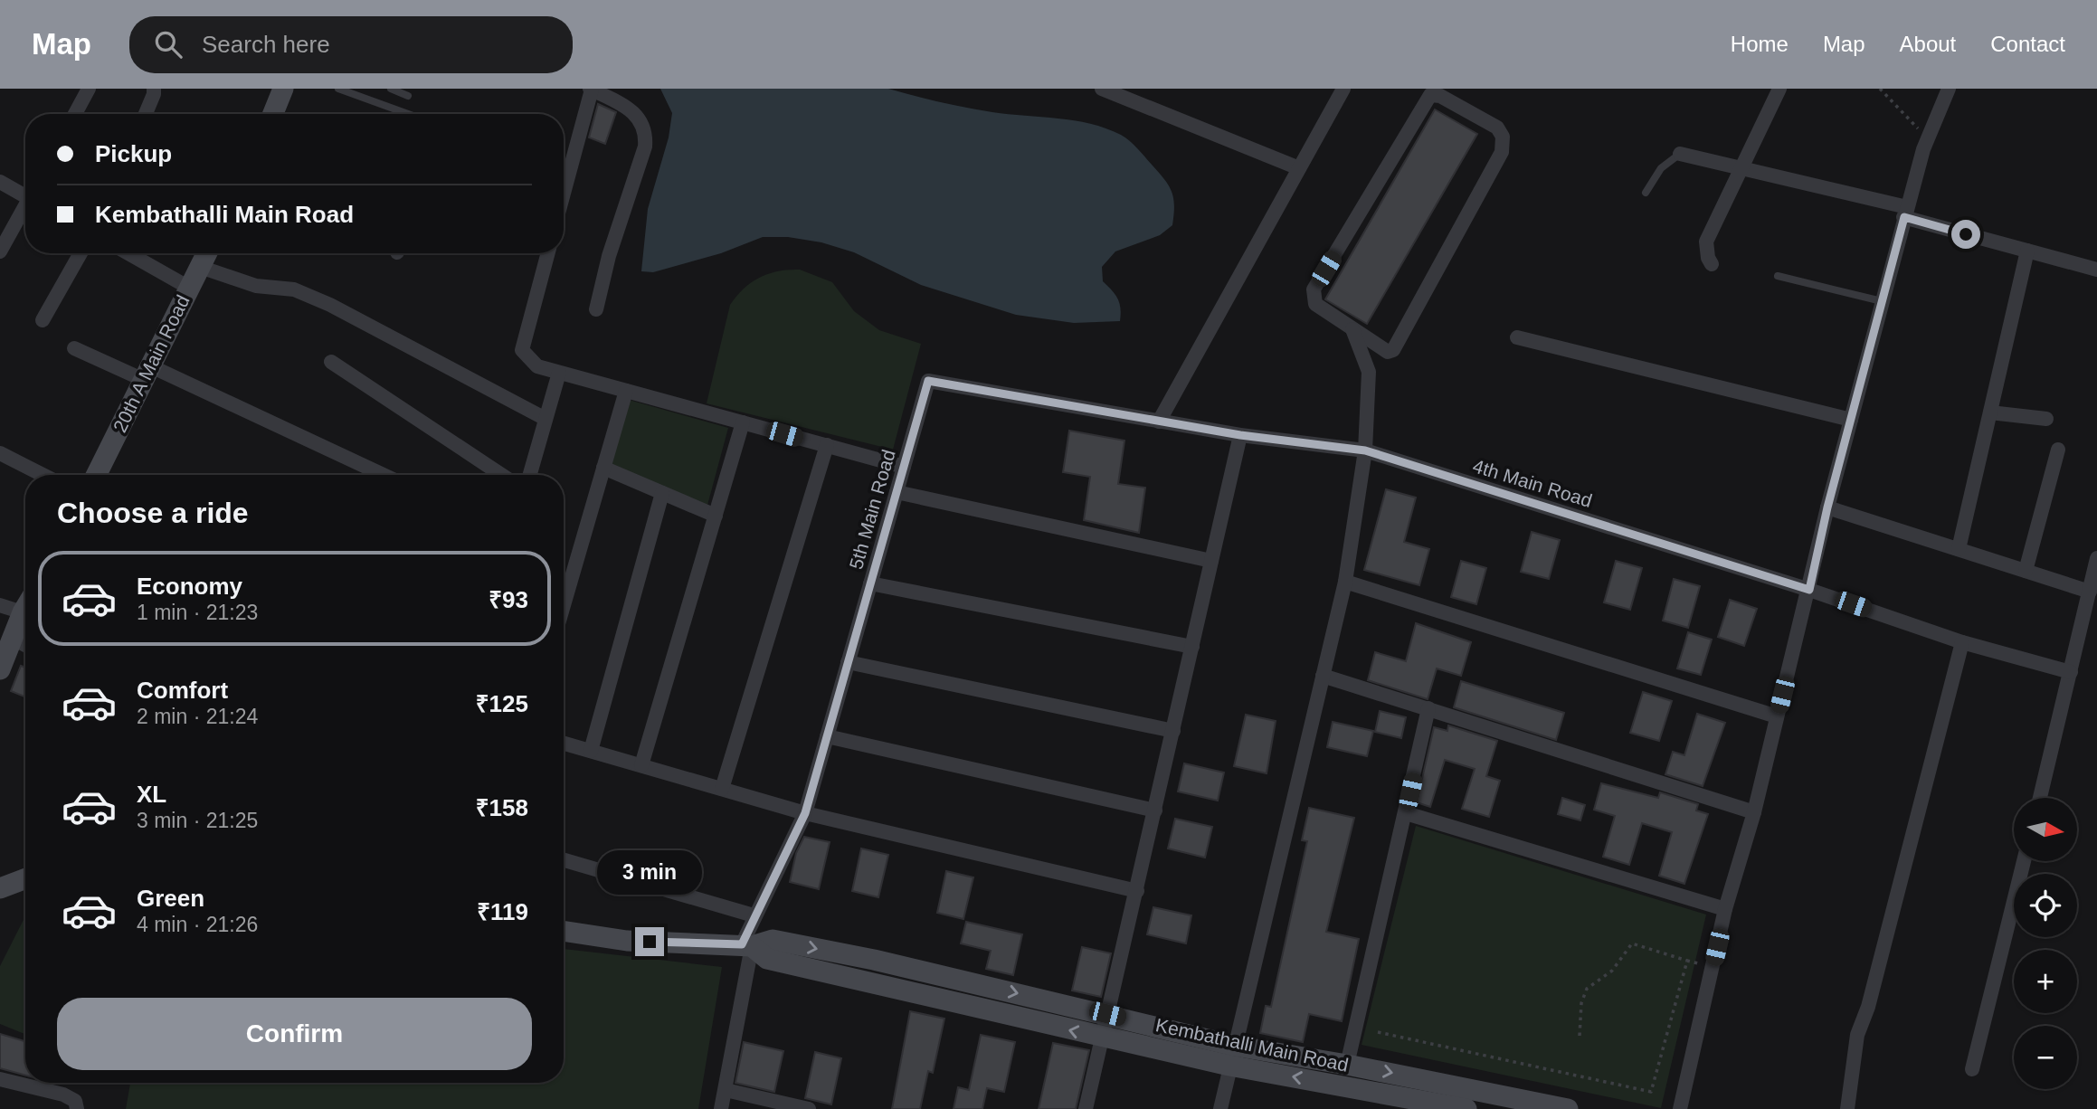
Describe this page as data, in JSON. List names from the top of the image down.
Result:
{
  "streets": {
    "street": [
      "20th A Main Road",
      "4th Main Road",
      "5th Main Road",
      "Kembathalli Main Road"
    ]
  },
  "crossings": [
    ["4th Main Road", "5th Main Road"],
    ["5th Main Road", "Kembathalli Main Road"]
  ],
  "north": "right",
  "page": {
    "header": "Map",
    "search": "Search here",
    "nav": [
      "Home",
      "Map",
      "About",
      "Contact"
    ],
    "banner": ["Pickup", "Kembathalli Main Road"],
    "heading": "Choose a ride",
    "list": [
      {
        "name": "Economy",
        "note": "1 min · 21:23",
        "value": "₹93"
      },
      {
        "name": "Comfort",
        "note": "2 min · 21:24",
        "value": "₹125"
      },
      {
        "name": "XL",
        "note": "3 min · 21:25",
        "value": "₹158"
      },
      {
        "name": "Green",
        "note": "4 min · 21:26",
        "value": "₹119"
      }
    ],
    "map_buttons": ["+", "−"],
    "bubble": "3 min",
    "buttons": "Confirm"
  }
}
